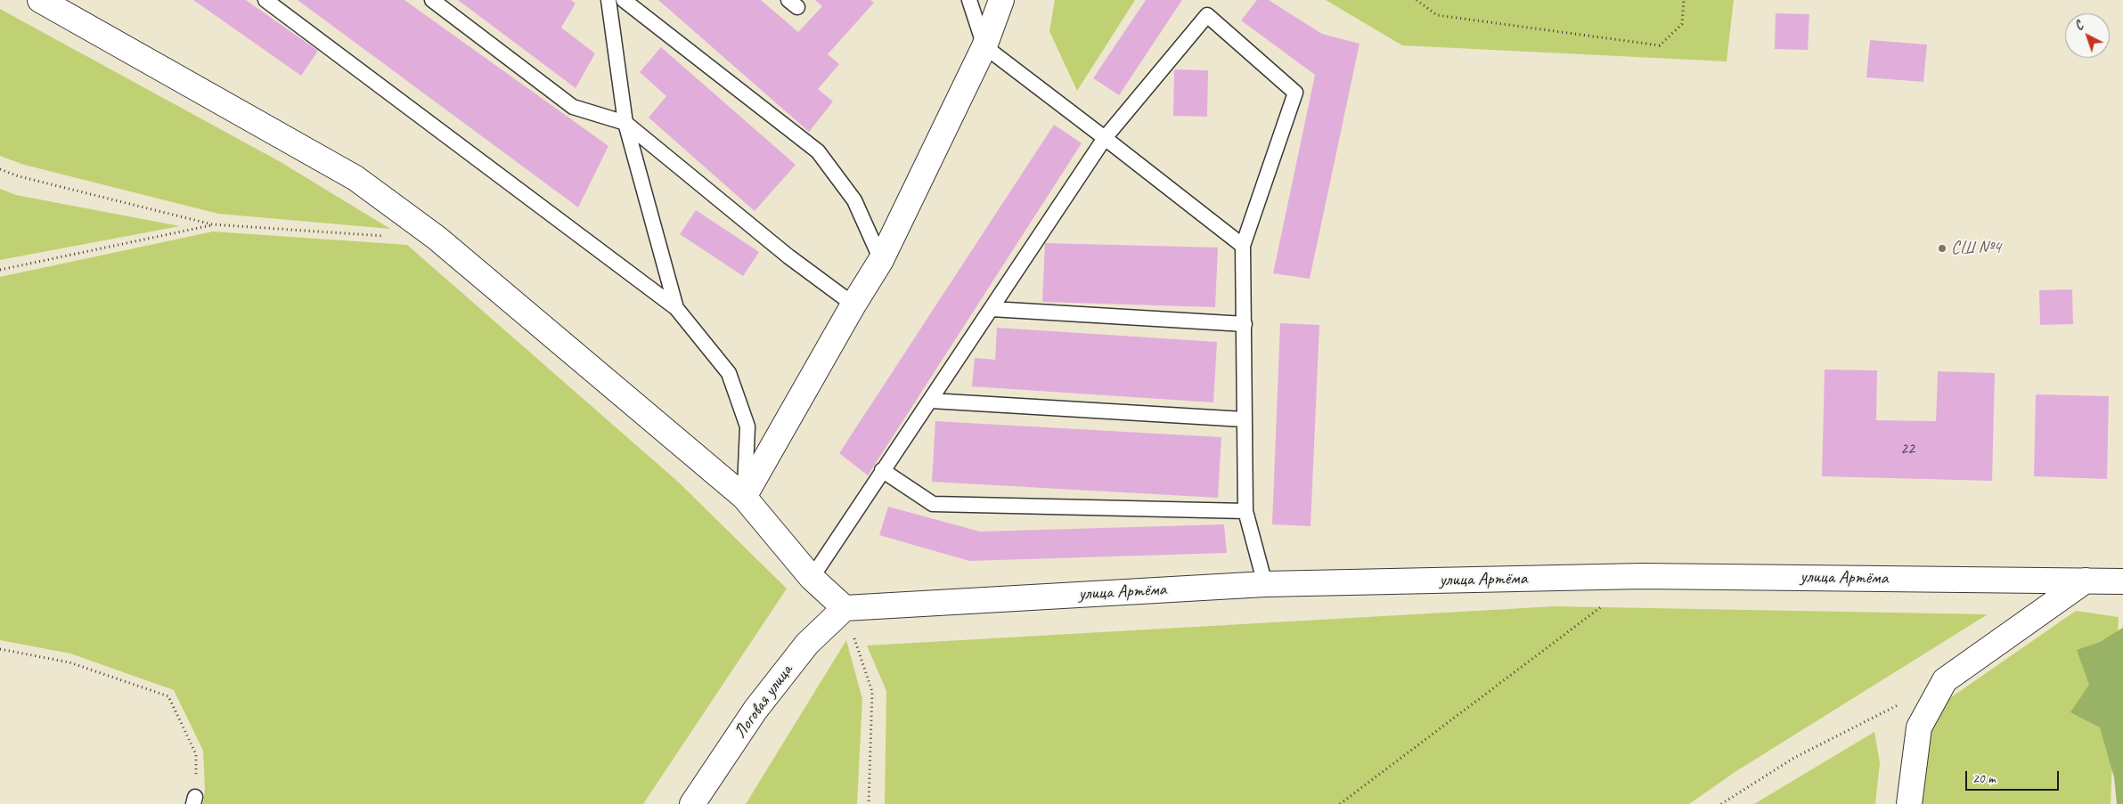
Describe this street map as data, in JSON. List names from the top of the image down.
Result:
{
  "streets": {
    "street": ["улица Артёма", "Логовая улица"]
  },
  "crossings": [
    ["улица Артёма", "Логовая улица"]
  ],
  "places": ["СШ №4"],
  "house_numbers": ["22"],
  "scale_bar": "20 m",
  "north": "top left"
}
